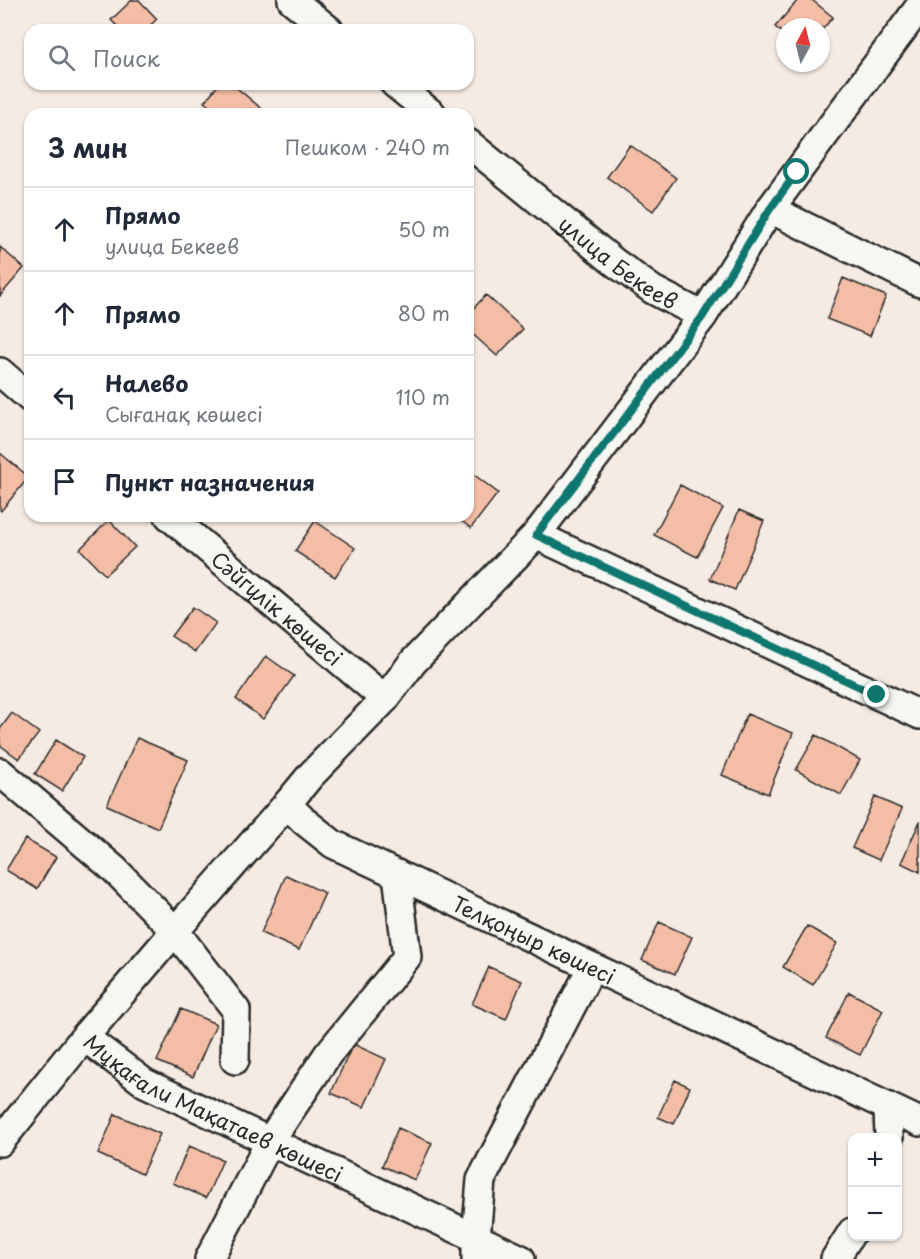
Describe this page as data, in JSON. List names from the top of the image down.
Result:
{
  "streets": {
    "street": [
      "улица Бекеев",
      "Сәйгүлік көшесі",
      "Телқоңыр көшесі",
      "Мұқағали Мақатаев көшесі"
    ]
  },
  "crossings": [
    ["Телқоңыр көшесі", "Мұқағали Мақатаев көшесі"]
  ],
  "north": "top",
  "page": {
    "search": "Поиск",
    "heading": ["3 мин", "Пешком · 240 m"],
    "list": [
      ["Прямо", "улица Бекеев", "50 m"],
      ["Прямо", "80 m"],
      ["Налево", "Сығанақ көшесі", "110 m"],
      "Пункт назначения"
    ],
    "map_buttons": ["+", "−"]
  }
}
